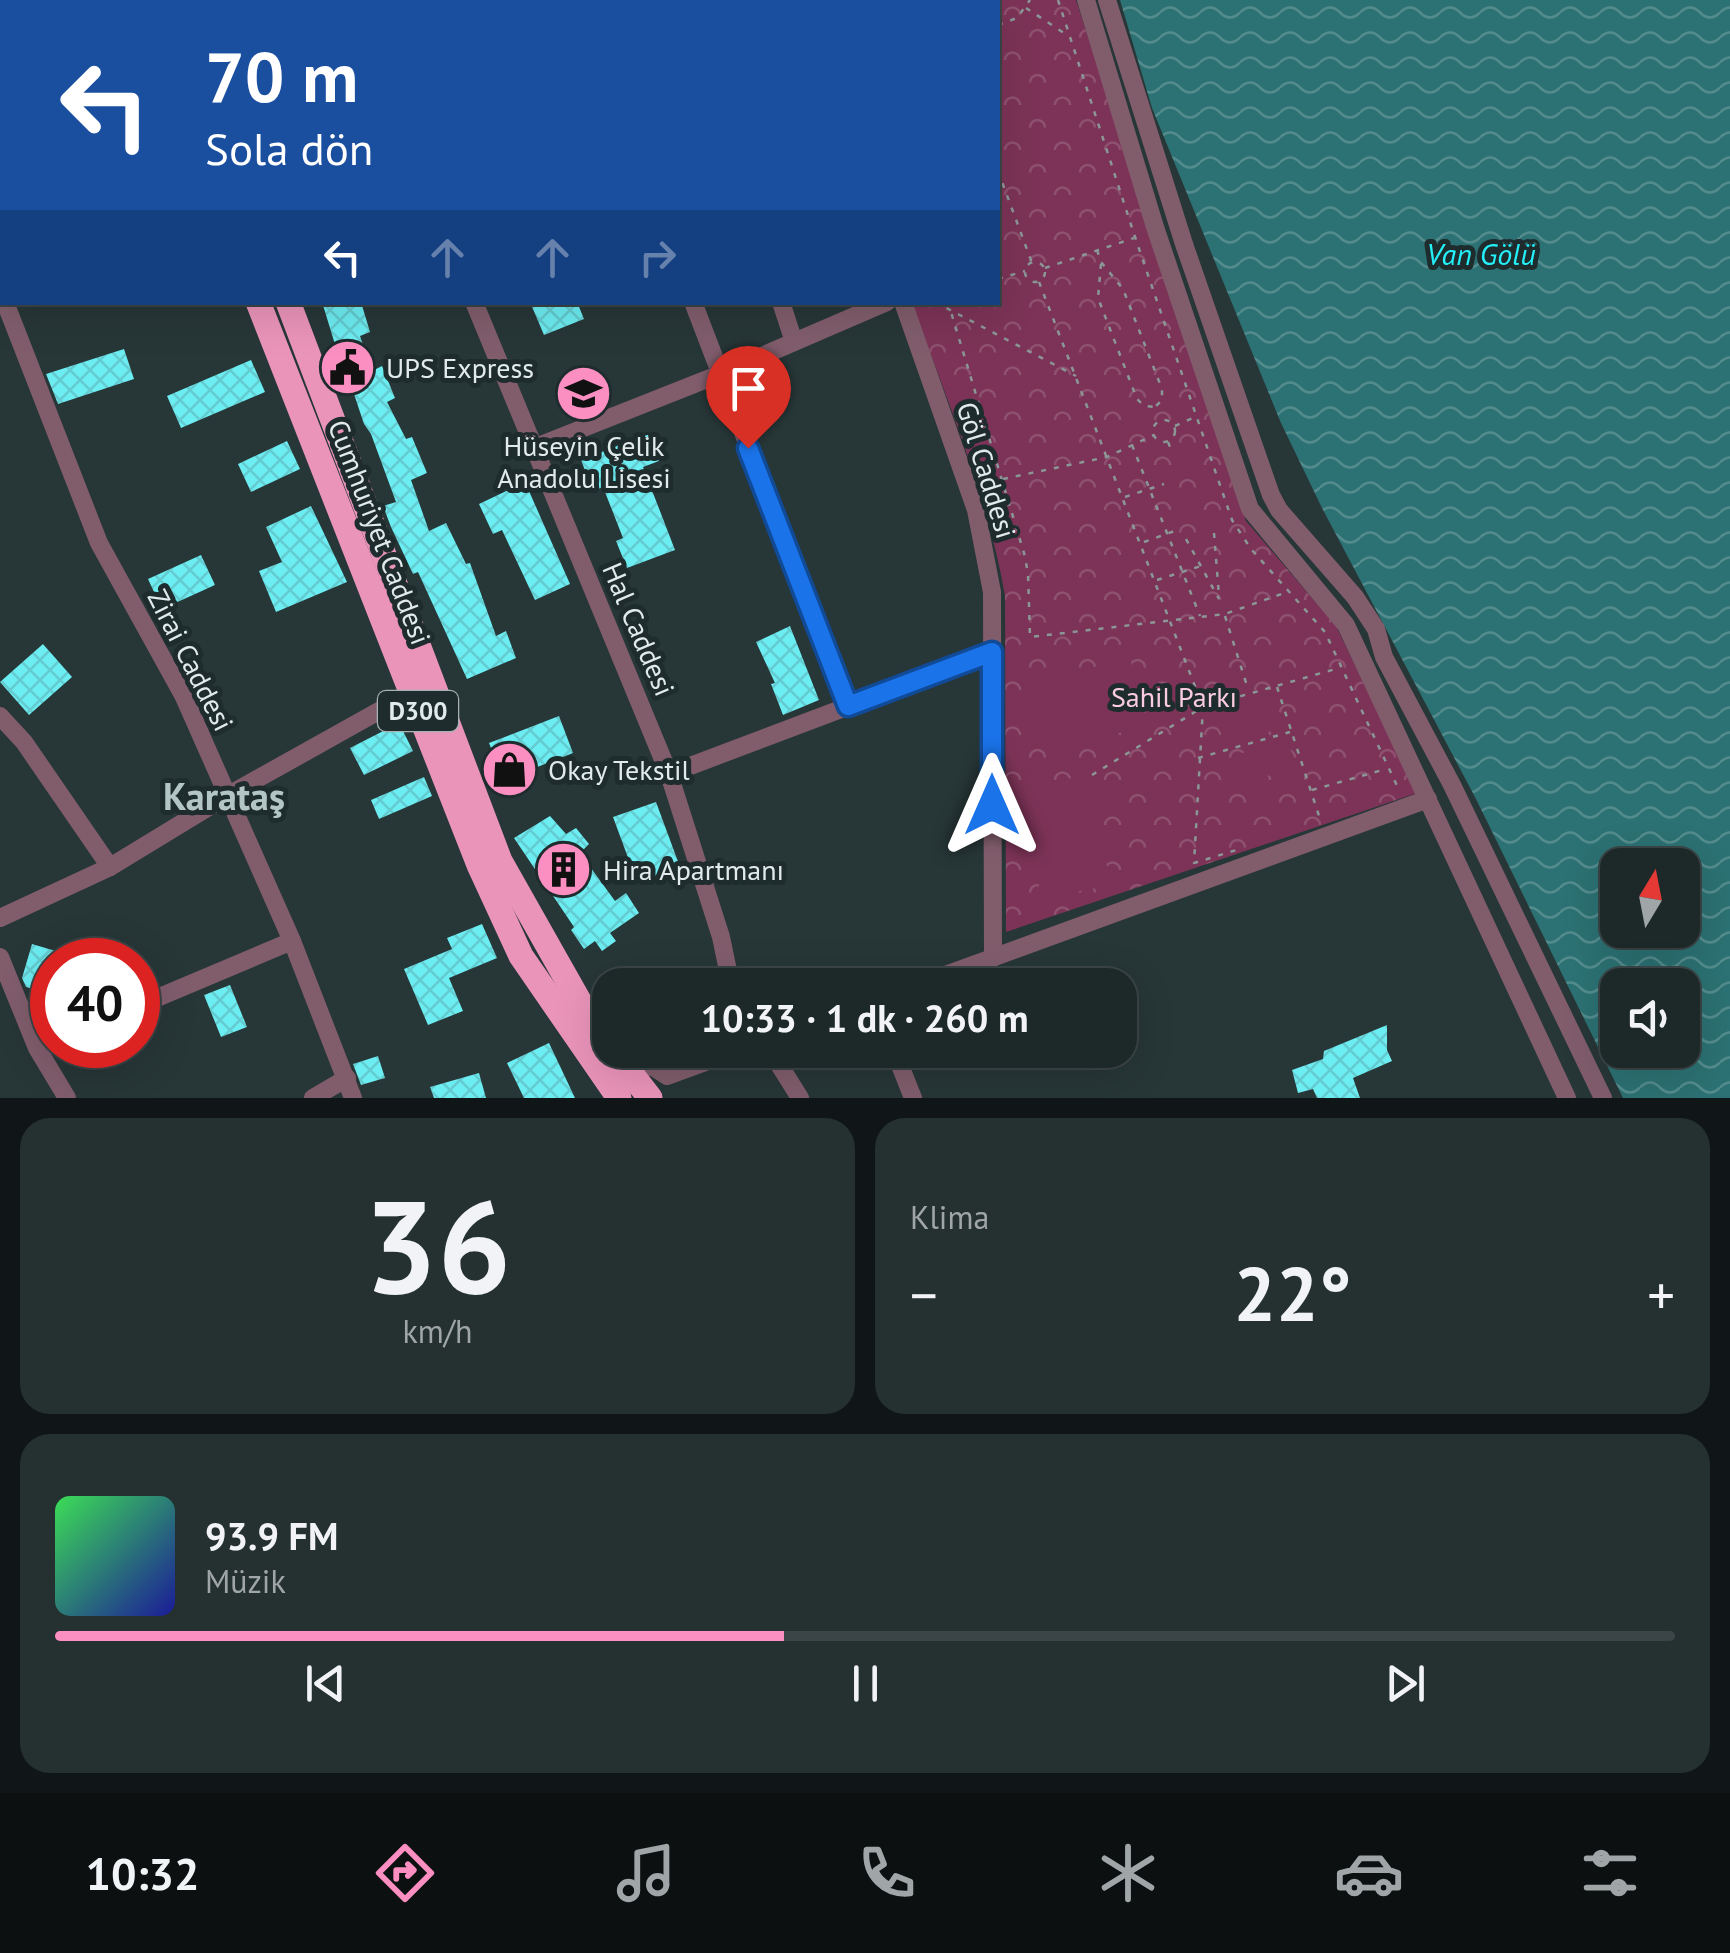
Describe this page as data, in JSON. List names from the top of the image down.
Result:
{
  "streets": {
    "highway": ["Cumhuriyet Caddesi", "D300"],
    "street": ["Göl Caddesi", "Hal Caddesi", "Zirai Caddesi"]
  },
  "districts": ["Karataş"],
  "water": ["Van Gölü"],
  "parks": ["Sahil Parkı"],
  "places": {
    "public building": ["UPS Express"],
    "school or university": ["Hüseyin Çelik Anadolu Lisesi"],
    "shop": ["Okay Tekstil"],
    "building": ["Hira Apartmanı"]
  },
  "north": "top",
  "page": {
    "turn": ["70 m", "Sola dön"],
    "limit": "40",
    "trip": "10:33 · 1 dk · 260 m",
    "tile": [
      ["36", "km/h"],
      "Klima"
    ],
    "heat": ["−", "22°", "+"],
    "song": ["93.9 FM", "Müzik"],
    "tabs": "10:32"
  }
}
